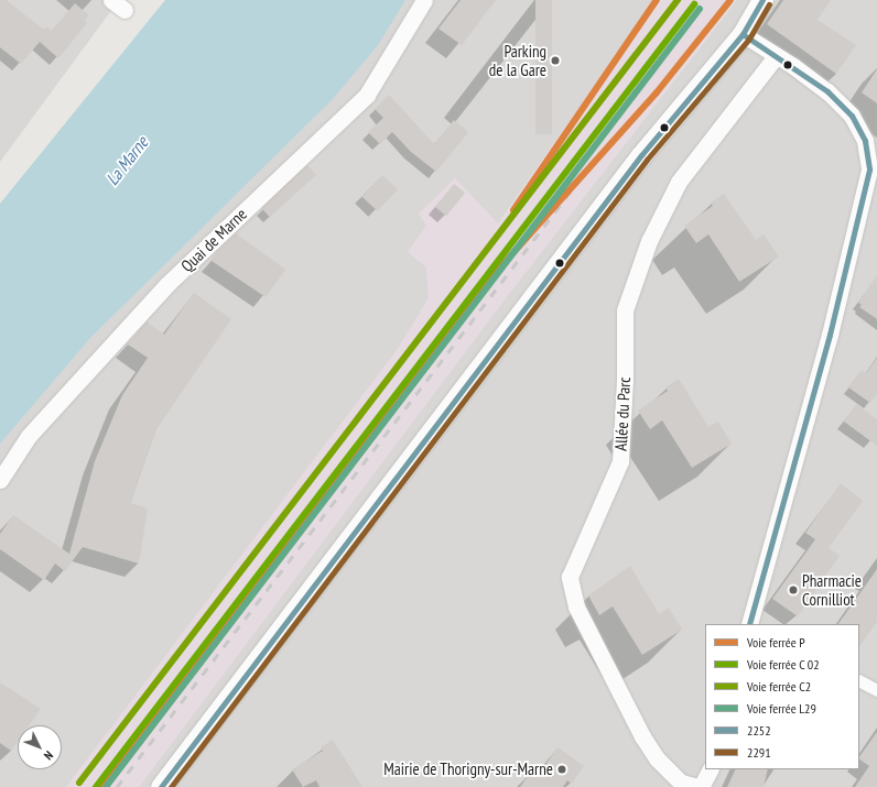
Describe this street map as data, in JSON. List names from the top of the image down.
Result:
{
  "streets": {
    "street": ["Quai de Marne", "Allée du Parc"]
  },
  "water": ["La Marne"],
  "places": ["Parking de la Gare", "Pharmacie Cornilliot", "Mairie de Thorigny-sur-Marne"],
  "lines": [
    "rail line P",
    "rail line C2",
    "transit line 2252",
    "transit line 2291",
    "rail line L29"
  ],
  "legend": [
    "Voie ferrée P",
    "Voie ferrée C 02",
    "Voie ferrée C2",
    "Voie ferrée L29",
    "2252",
    "2291"
  ],
  "north": "bottom right"
}
